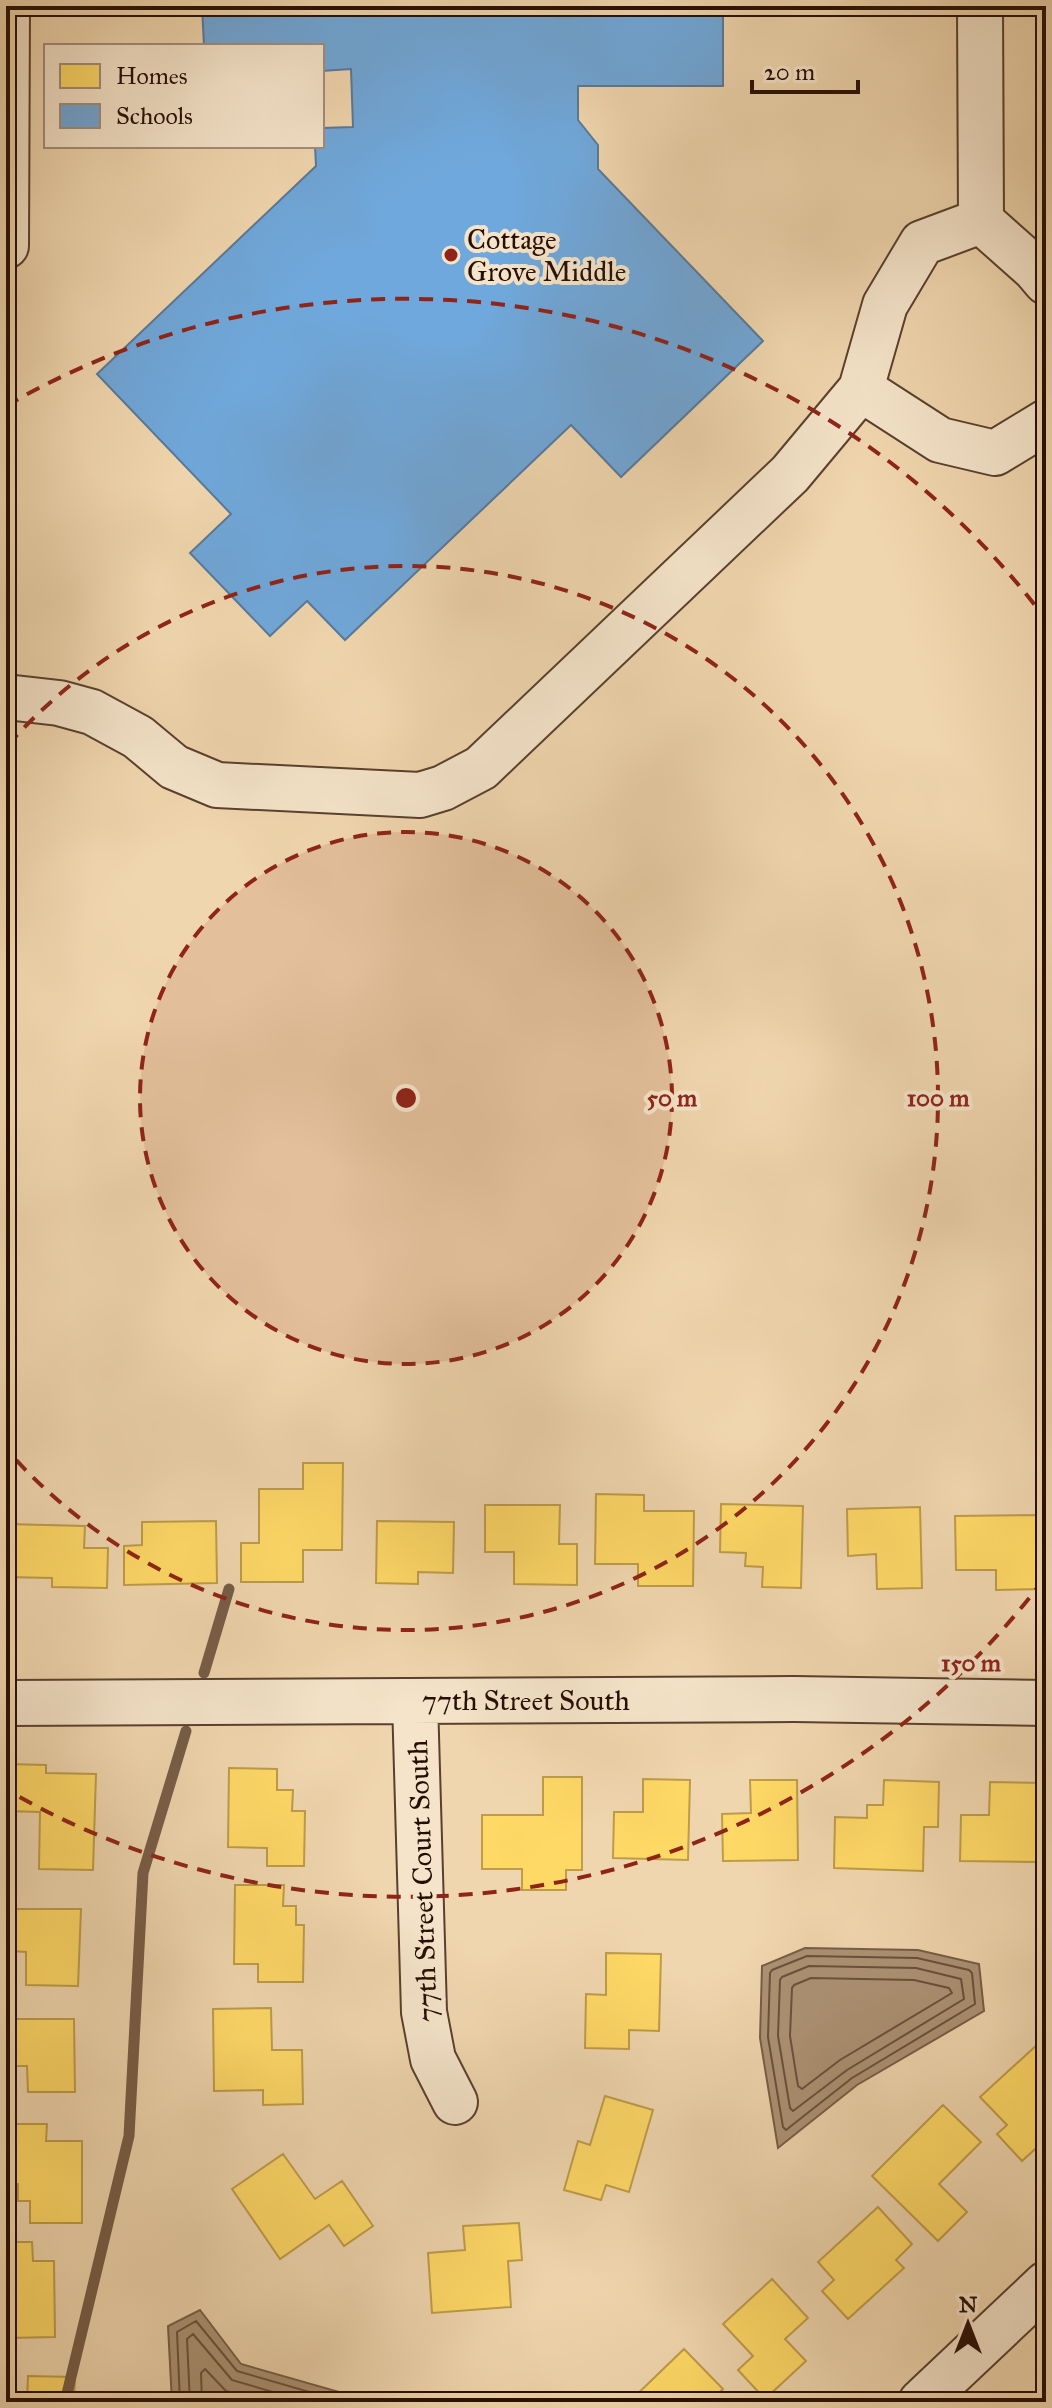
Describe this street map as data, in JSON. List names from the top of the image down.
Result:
{
  "streets": {
    "street": ["77th Street South", "77th Street Court South"]
  },
  "crossings": [
    ["77th Street South", "77th Street Court South"]
  ],
  "places": ["Cottage Grove Middle"],
  "legend": ["Homes", "Schools"],
  "scale_bar": "20 m",
  "north": "top",
  "rings": ["50 m", "100 m", "150 m"]
}
